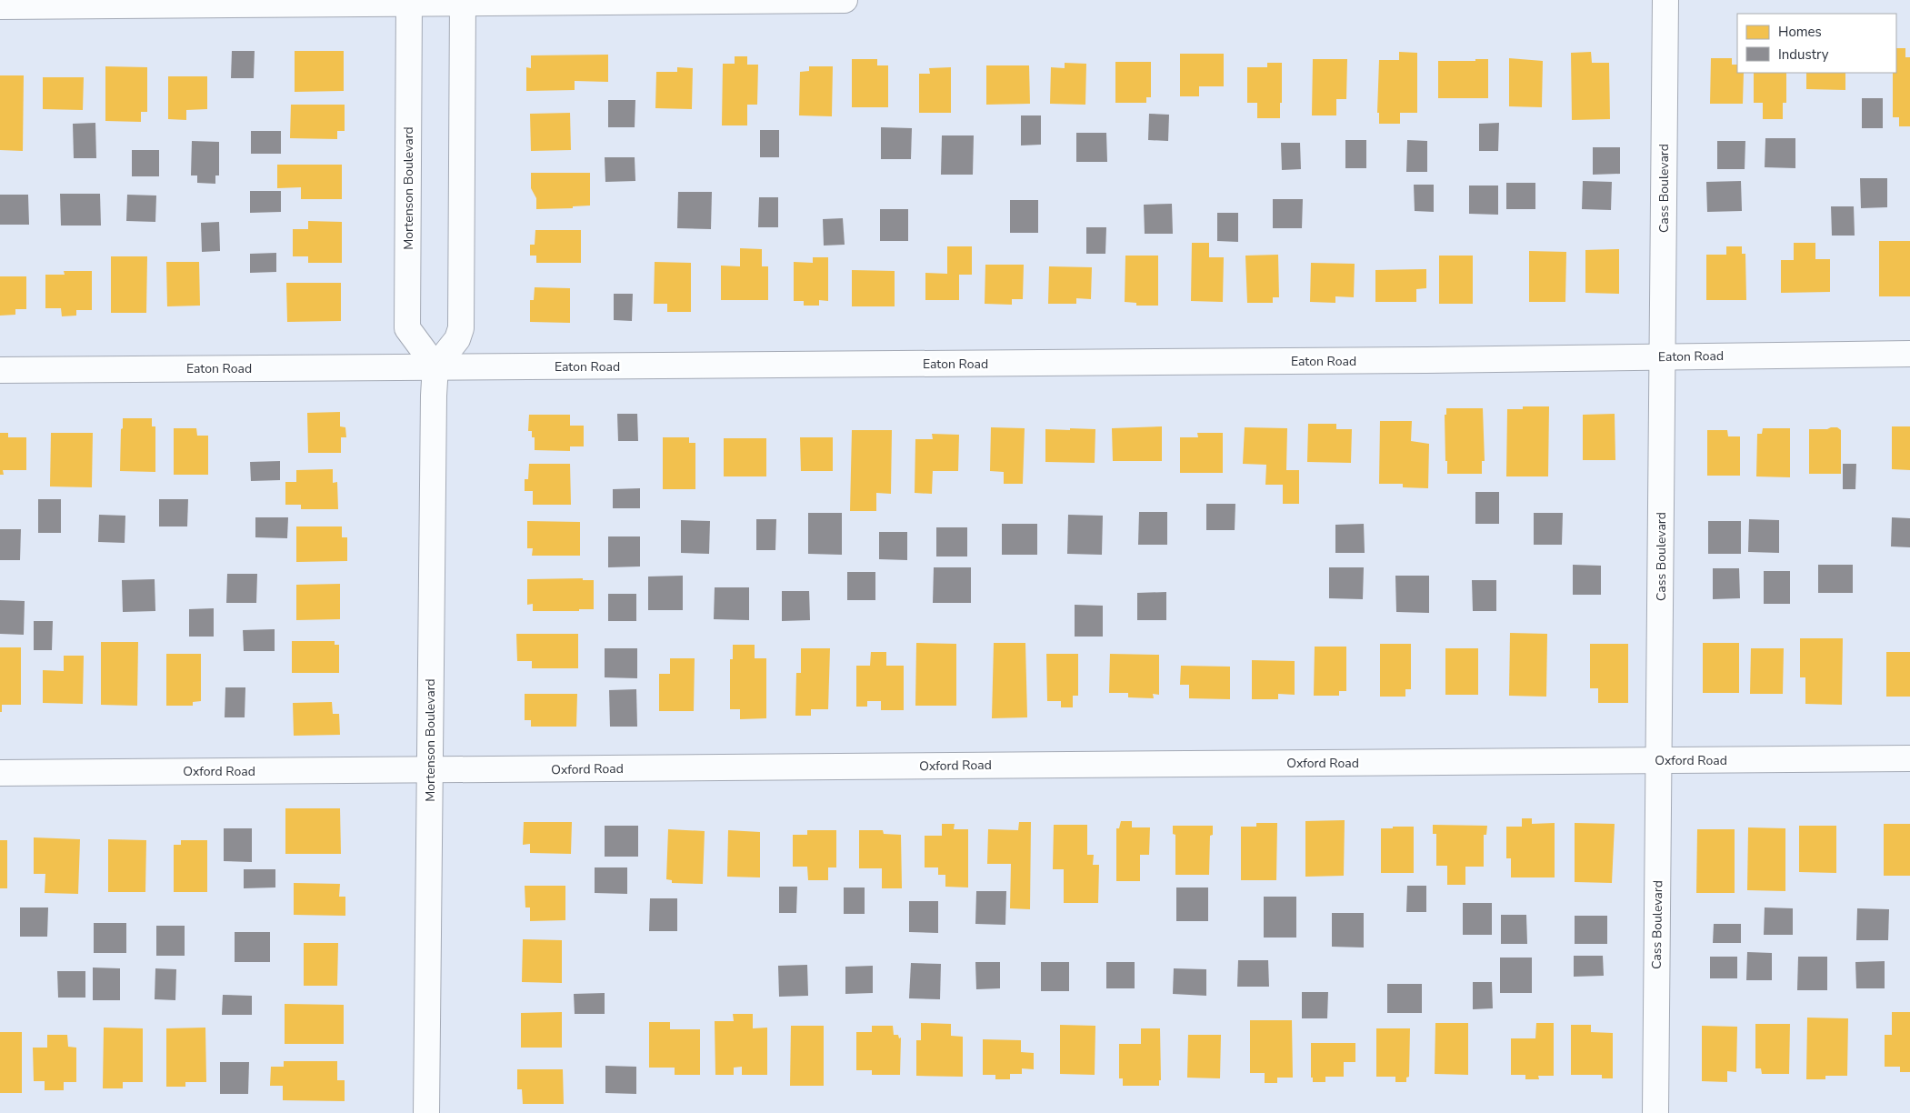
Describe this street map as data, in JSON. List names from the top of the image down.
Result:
{
  "streets": {
    "street": [
      "Mortenson Boulevard",
      "Cass Boulevard",
      "Eaton Road",
      "Oxford Road"
    ]
  },
  "crossings": [
    ["Mortenson Boulevard", "Eaton Road"],
    ["Mortenson Boulevard", "Oxford Road"],
    ["Cass Boulevard", "Eaton Road"],
    ["Cass Boulevard", "Oxford Road"]
  ],
  "legend": ["Homes", "Industry"]
}
